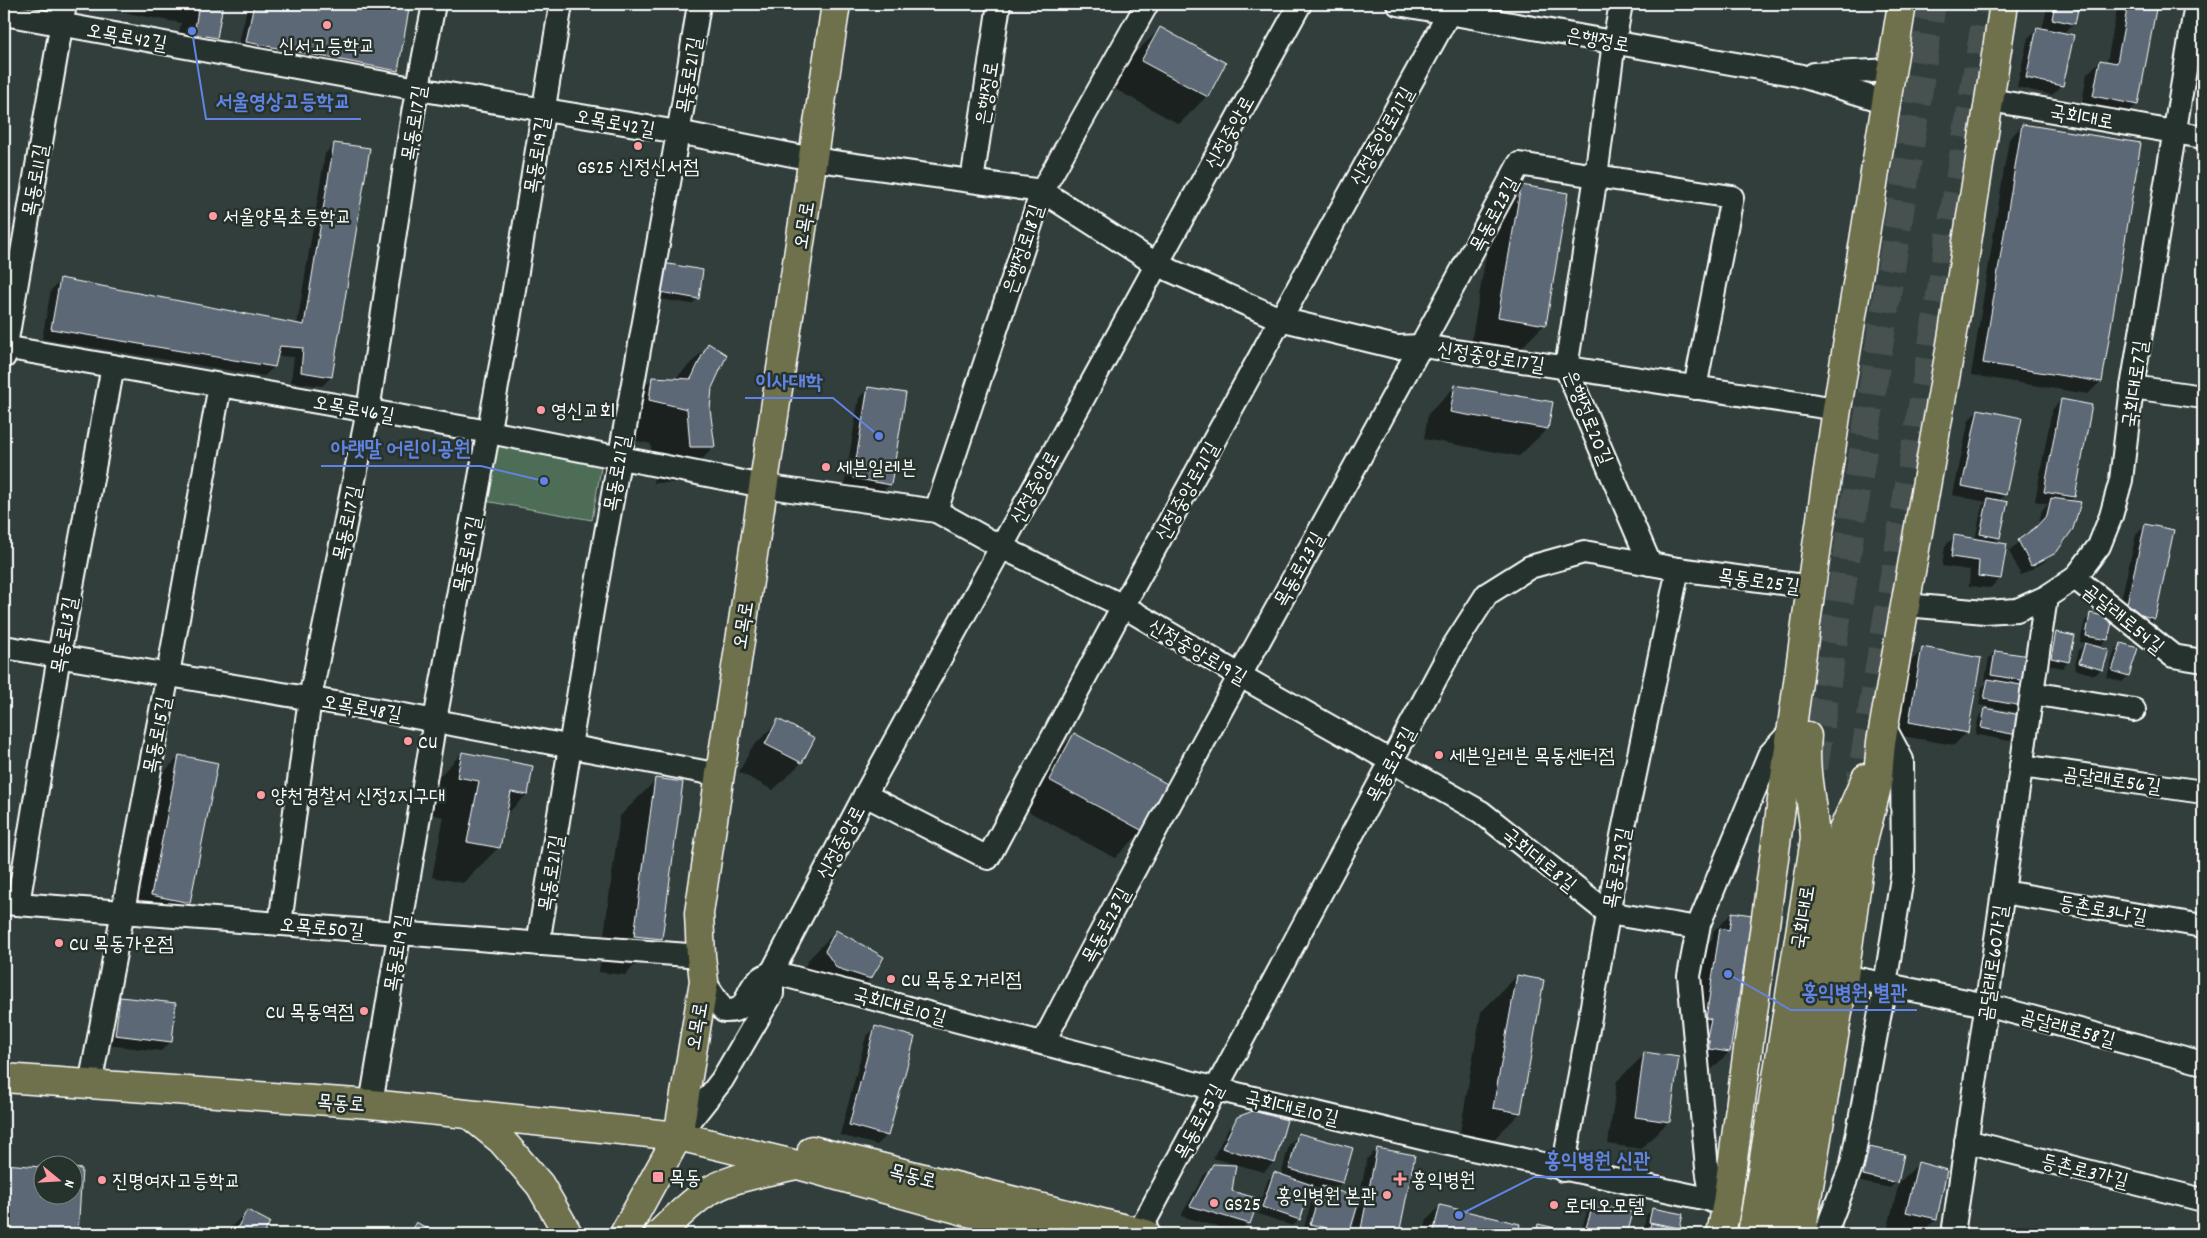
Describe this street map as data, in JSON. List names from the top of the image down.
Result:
{
  "streets": {
    "main road": ["국회대로", "오목로", "목동로"],
    "street": [
      "오목로42길",
      "은행정로",
      "목동로21길",
      "목동로17길",
      "신정중앙로",
      "신정중앙로21길",
      "목동로19길",
      "목동로11길",
      "목동로23길",
      "은행정로18길",
      "신정중앙로17길",
      "국회대로7길",
      "오목로46길",
      "은행정로20길",
      "목동로25길",
      "곰달래로54길",
      "목동로13길",
      "신정중앙로19길",
      "오목로48길",
      "목동로15길",
      "곰달래로56길",
      "국회대로8길",
      "목동로29길",
      "등촌로3나길",
      "오목로50길",
      "곰달래로60가길",
      "국회대로10길",
      "곰달래로58길",
      "등촌로3가길"
    ]
  },
  "crossings": [
    ["오목로42길", "은행정로"],
    ["오목로42길", "목동로21길"],
    ["오목로42길", "목동로17길"],
    ["오목로42길", "목동로19길"],
    ["오목로42길", "목동로11길"],
    ["오목로42길", "오목로"],
    ["오목로42길", "은행정로18길"],
    ["오목로42길", "신정중앙로17길"],
    ["은행정로", "신정중앙로21길"],
    ["은행정로", "은행정로20길"],
    ["목동로21길", "오목로46길"],
    ["목동로21길", "오목로48길"],
    ["목동로21길", "오목로50길"],
    ["국회대로", "국회대로7길"],
    ["국회대로", "목동로25길"],
    ["목동로17길", "오목로46길"],
    ["목동로17길", "오목로48길"],
    ["목동로17길", "오목로50길"],
    ["신정중앙로", "신정중앙로21길"],
    ["신정중앙로", "오목로"],
    ["신정중앙로", "신정중앙로17길"],
    ["신정중앙로", "신정중앙로19길"],
    ["신정중앙로", "오목로50길"],
    ["신정중앙로", "국회대로10길"],
    ["신정중앙로", "목동로"],
    ["신정중앙로21길", "신정중앙로17길"],
    ["신정중앙로21길", "신정중앙로19길"],
    ["목동로19길", "오목로46길"],
    ["목동로19길", "오목로48길"],
    ["목동로19길", "오목로50길"],
    ["목동로19길", "목동로"],
    ["목동로11길", "오목로46길"],
    ["목동로23길", "신정중앙로17길"],
    ["목동로23길", "은행정로20길"],
    ["목동로23길", "신정중앙로19길"],
    ["목동로23길", "국회대로10길"],
    ["오목로", "오목로46길"],
    ["오목로", "오목로48길"],
    ["오목로", "오목로50길"],
    ["오목로", "목동로"],
    ["은행정로18길", "신정중앙로17길"],
    ["은행정로18길", "오목로46길"],
    ["은행정로18길", "신정중앙로19길"],
    ["신정중앙로17길", "은행정로20길"],
    ["국회대로7길", "곰달래로54길"],
    ["국회대로7길", "곰달래로60가길"],
    ["오목로46길", "목동로13길"],
    ["오목로46길", "신정중앙로19길"],
    ["오목로46길", "목동로15길"],
    ["은행정로20길", "목동로25길"],
    ["목동로25길", "신정중앙로19길"],
    ["목동로25길", "국회대로8길"],
    ["목동로25길", "목동로29길"],
    ["목동로25길", "국회대로10길"],
    ["목동로25길", "목동로"],
    ["목동로13길", "오목로48길"],
    ["목동로13길", "오목로50길"],
    ["신정중앙로19길", "국회대로8길"],
    ["오목로48길", "목동로15길"],
    ["목동로15길", "오목로50길"],
    ["목동로15길", "목동로"],
    ["곰달래로56길", "곰달래로60가길"],
    ["국회대로8길", "목동로29길"],
    ["목동로29길", "국회대로10길"],
    ["등촌로3나길", "곰달래로60가길"],
    ["곰달래로60가길", "곰달래로58길"],
    ["곰달래로60가길", "등촌로3가길"]
  ],
  "places": {
    "other": [
      "신서고등학교",
      "서울영상고등학교",
      "GS25 신정신서점",
      "서울양목초등학교",
      "영신교회",
      "이사대학",
      "세븐일레븐",
      "아랫말 어린이공원",
      "CU",
      "세븐일레븐 목동센터점",
      "양천경찰서 신정2지구대",
      "CU 목동가온점",
      "홍익병원 별관",
      "CU 목동오거리점",
      "CU 목동역점",
      "진명여자고등학교",
      "홍익병원 본관",
      "GS25",
      "로데오모텔",
      "홍익병원 신관"
    ],
    "transit": ["목동"],
    "health": ["홍익병원"]
  },
  "north": "right"
}
